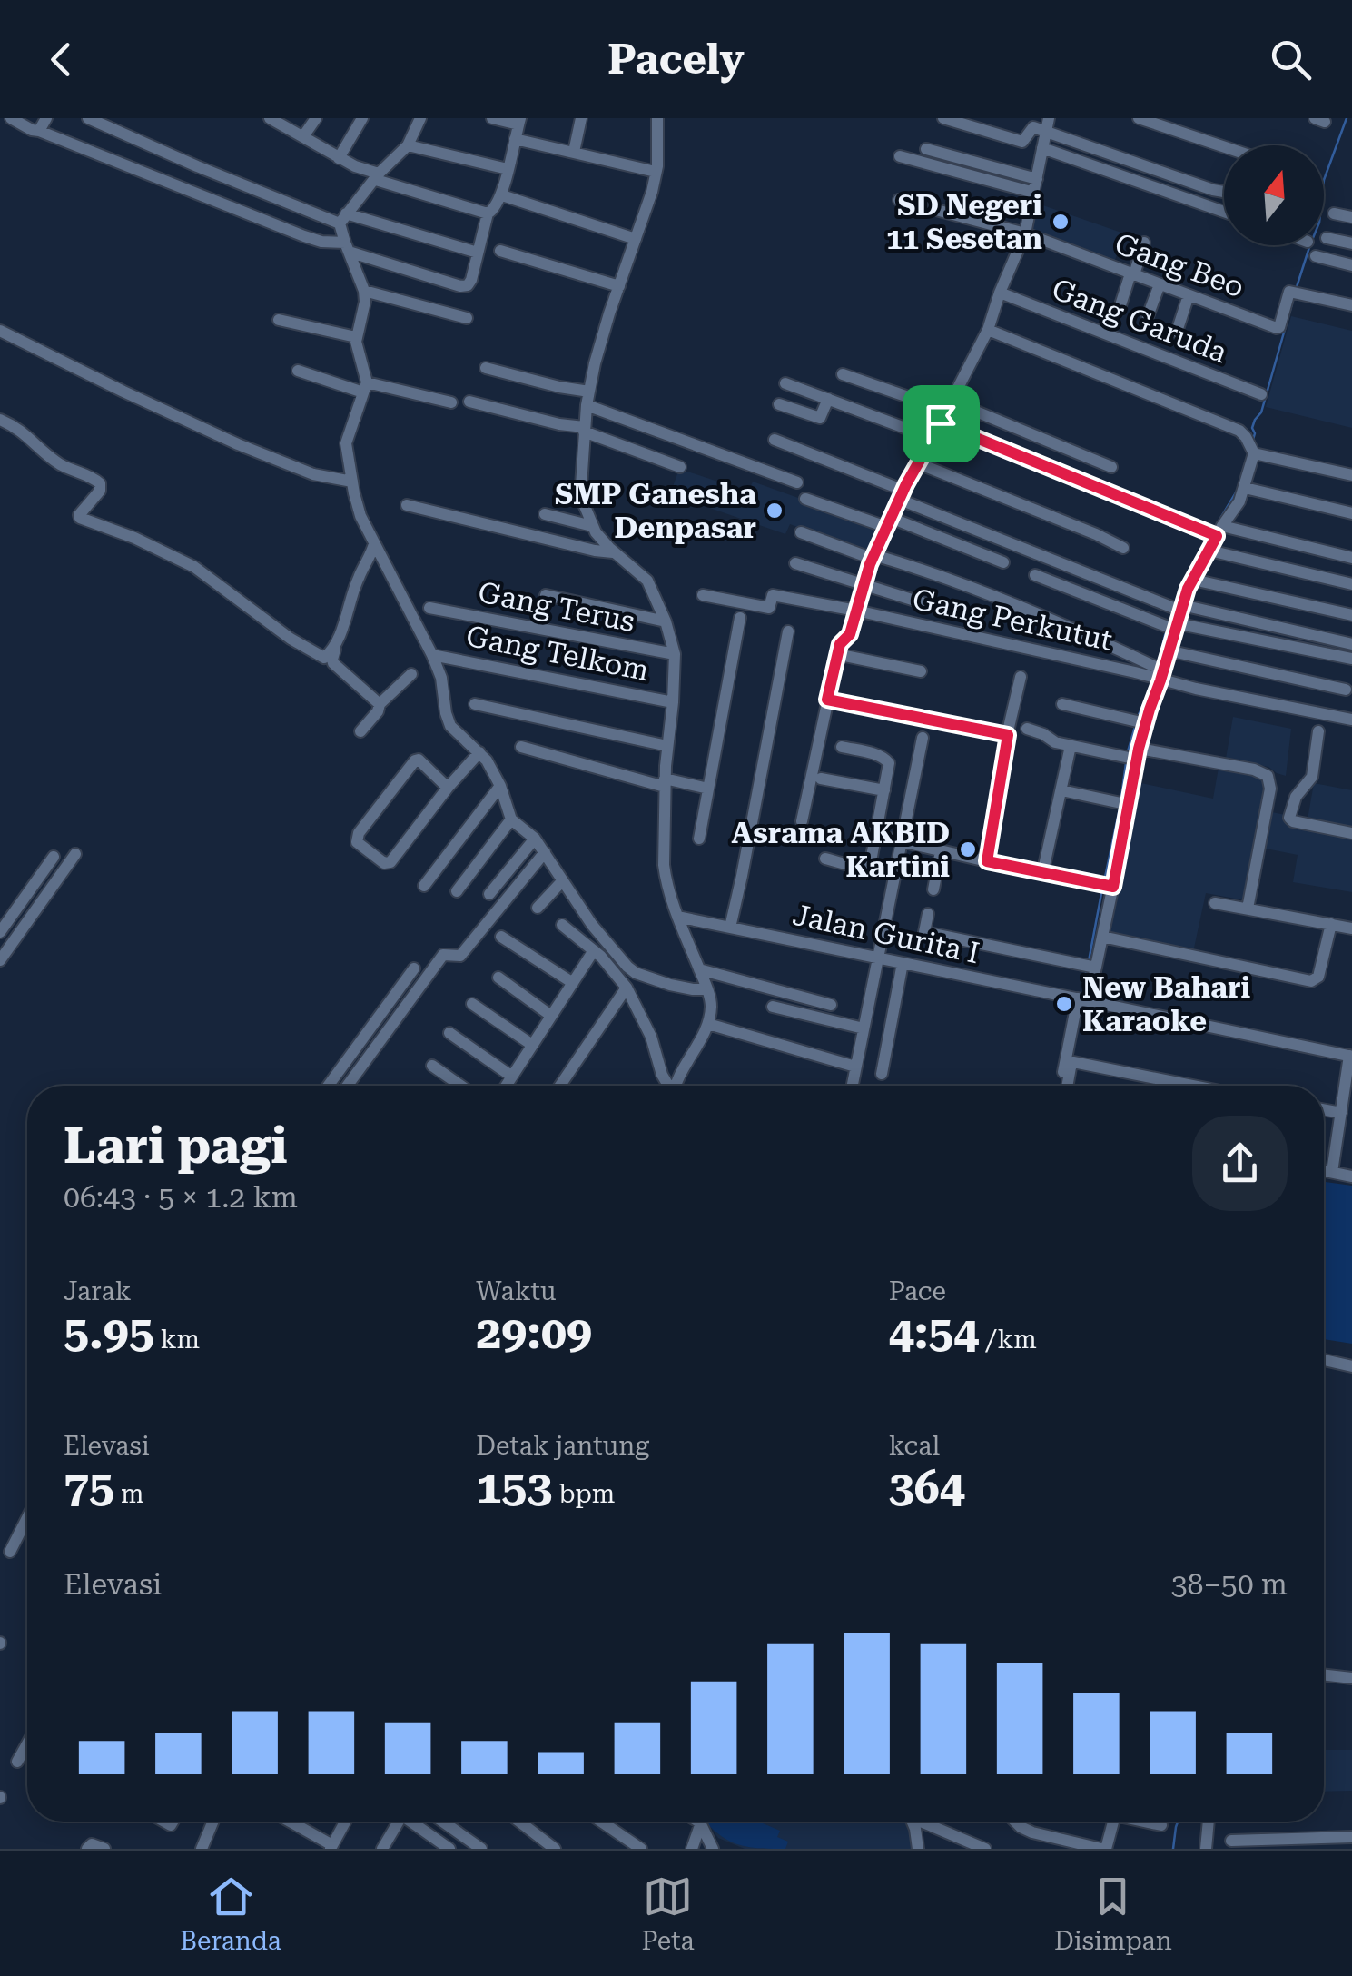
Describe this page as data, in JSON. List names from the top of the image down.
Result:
{
  "streets": {
    "street": [
      "Gang Beo",
      "Gang Garuda",
      "Gang Terus",
      "Gang Perkutut",
      "Gang Telkom",
      "Jalan Gurita I"
    ]
  },
  "places": [
    "SD Negeri 11 Sesetan",
    "SMP Ganesha Denpasar",
    "Asrama AKBID Kartini",
    "New Bahari Karaoke"
  ],
  "north": "top",
  "page": {
    "header": "Pacely",
    "heading": ["Lari pagi", "06:43 · 5 × 1.2 km"],
    "stats": [
      ["Jarak", "5.95 km"],
      ["Waktu", "29:09"],
      ["Pace", "4:54 /km"],
      ["Elevasi", "75 m"],
      ["Detak jantung", "153 bpm"],
      ["kcal", "364"]
    ],
    "chart": ["Elevasi", "38–50 m"],
    "tabs": ["Beranda", "Peta", "Disimpan"]
  }
}
